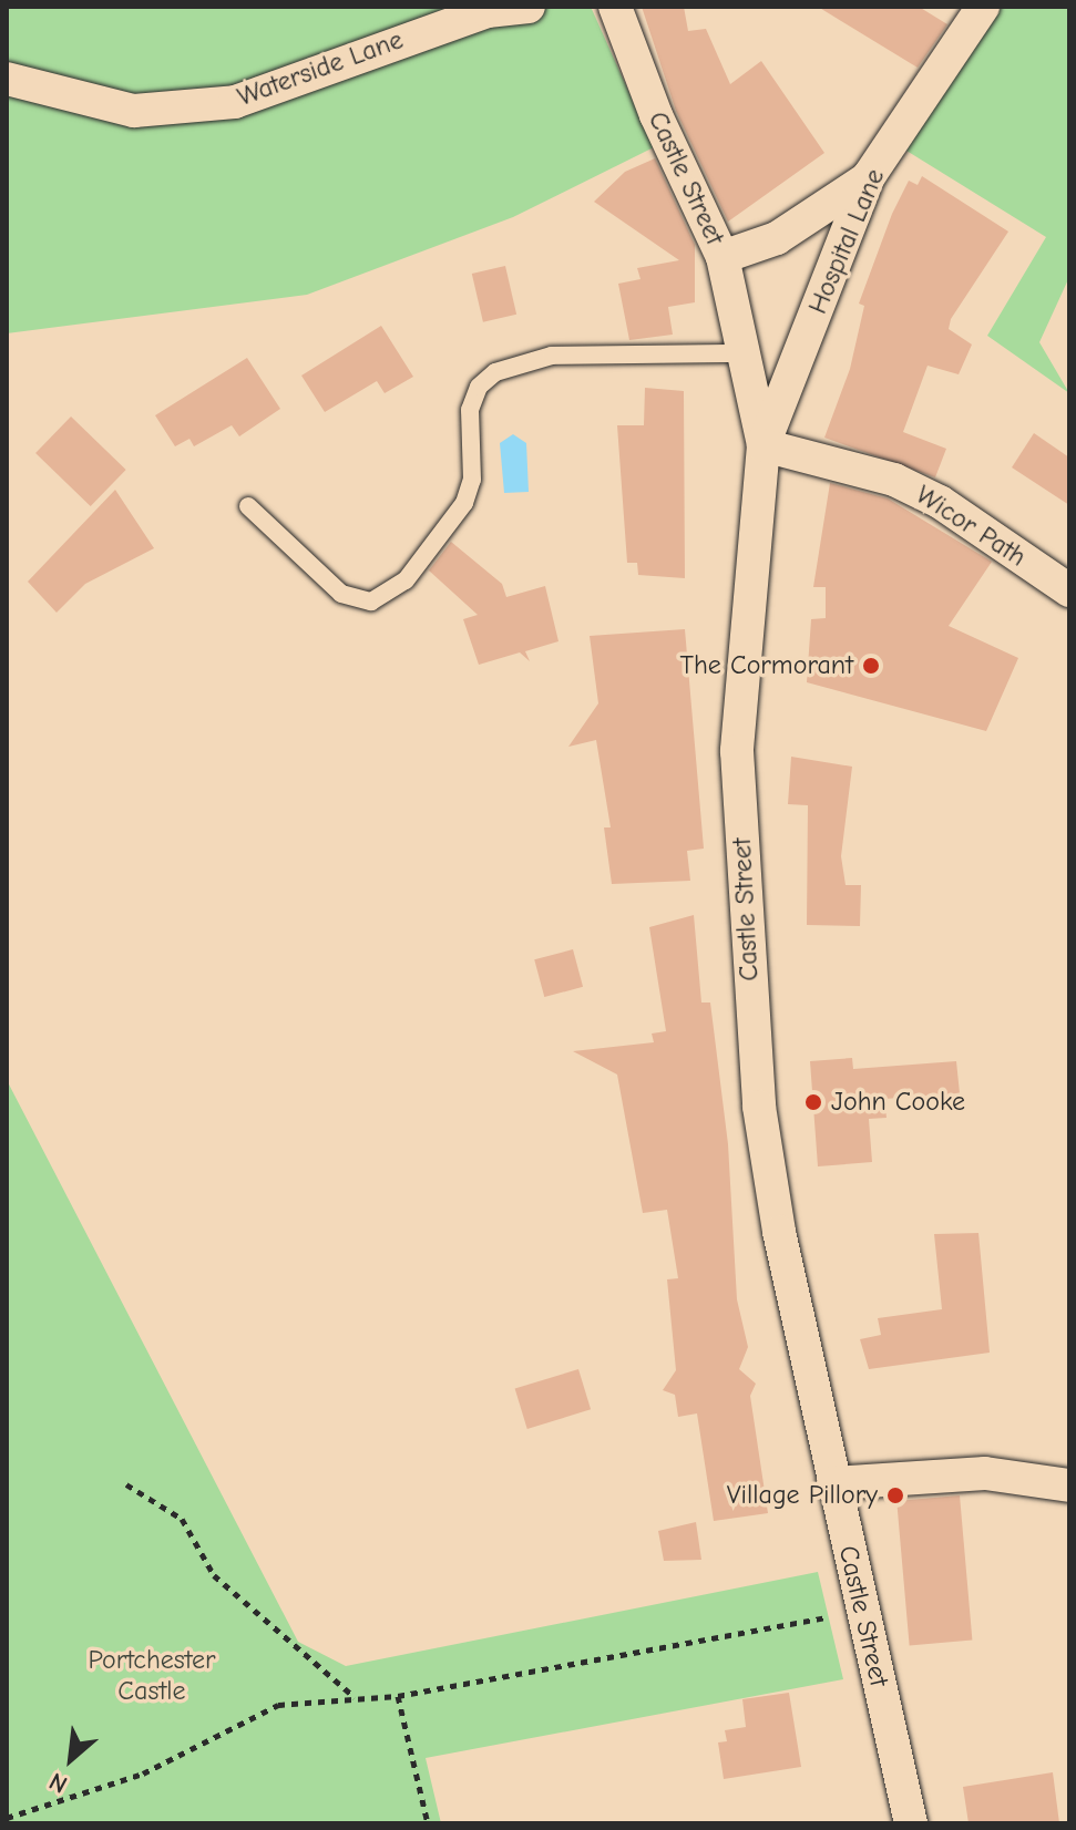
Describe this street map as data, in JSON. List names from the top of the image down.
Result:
{
  "streets": {
    "street": [
      "Waterside Lane",
      "Castle Street",
      "Hospital Lane",
      "Wicor Path"
    ]
  },
  "crossings": [
    ["Castle Street", "Hospital Lane"],
    ["Castle Street", "Wicor Path"],
    ["Hospital Lane", "Wicor Path"]
  ],
  "parks": ["Portchester Castle"],
  "places": ["The Cormorant", "John Cooke", "Village Pillory"],
  "north": "bottom left"
}
